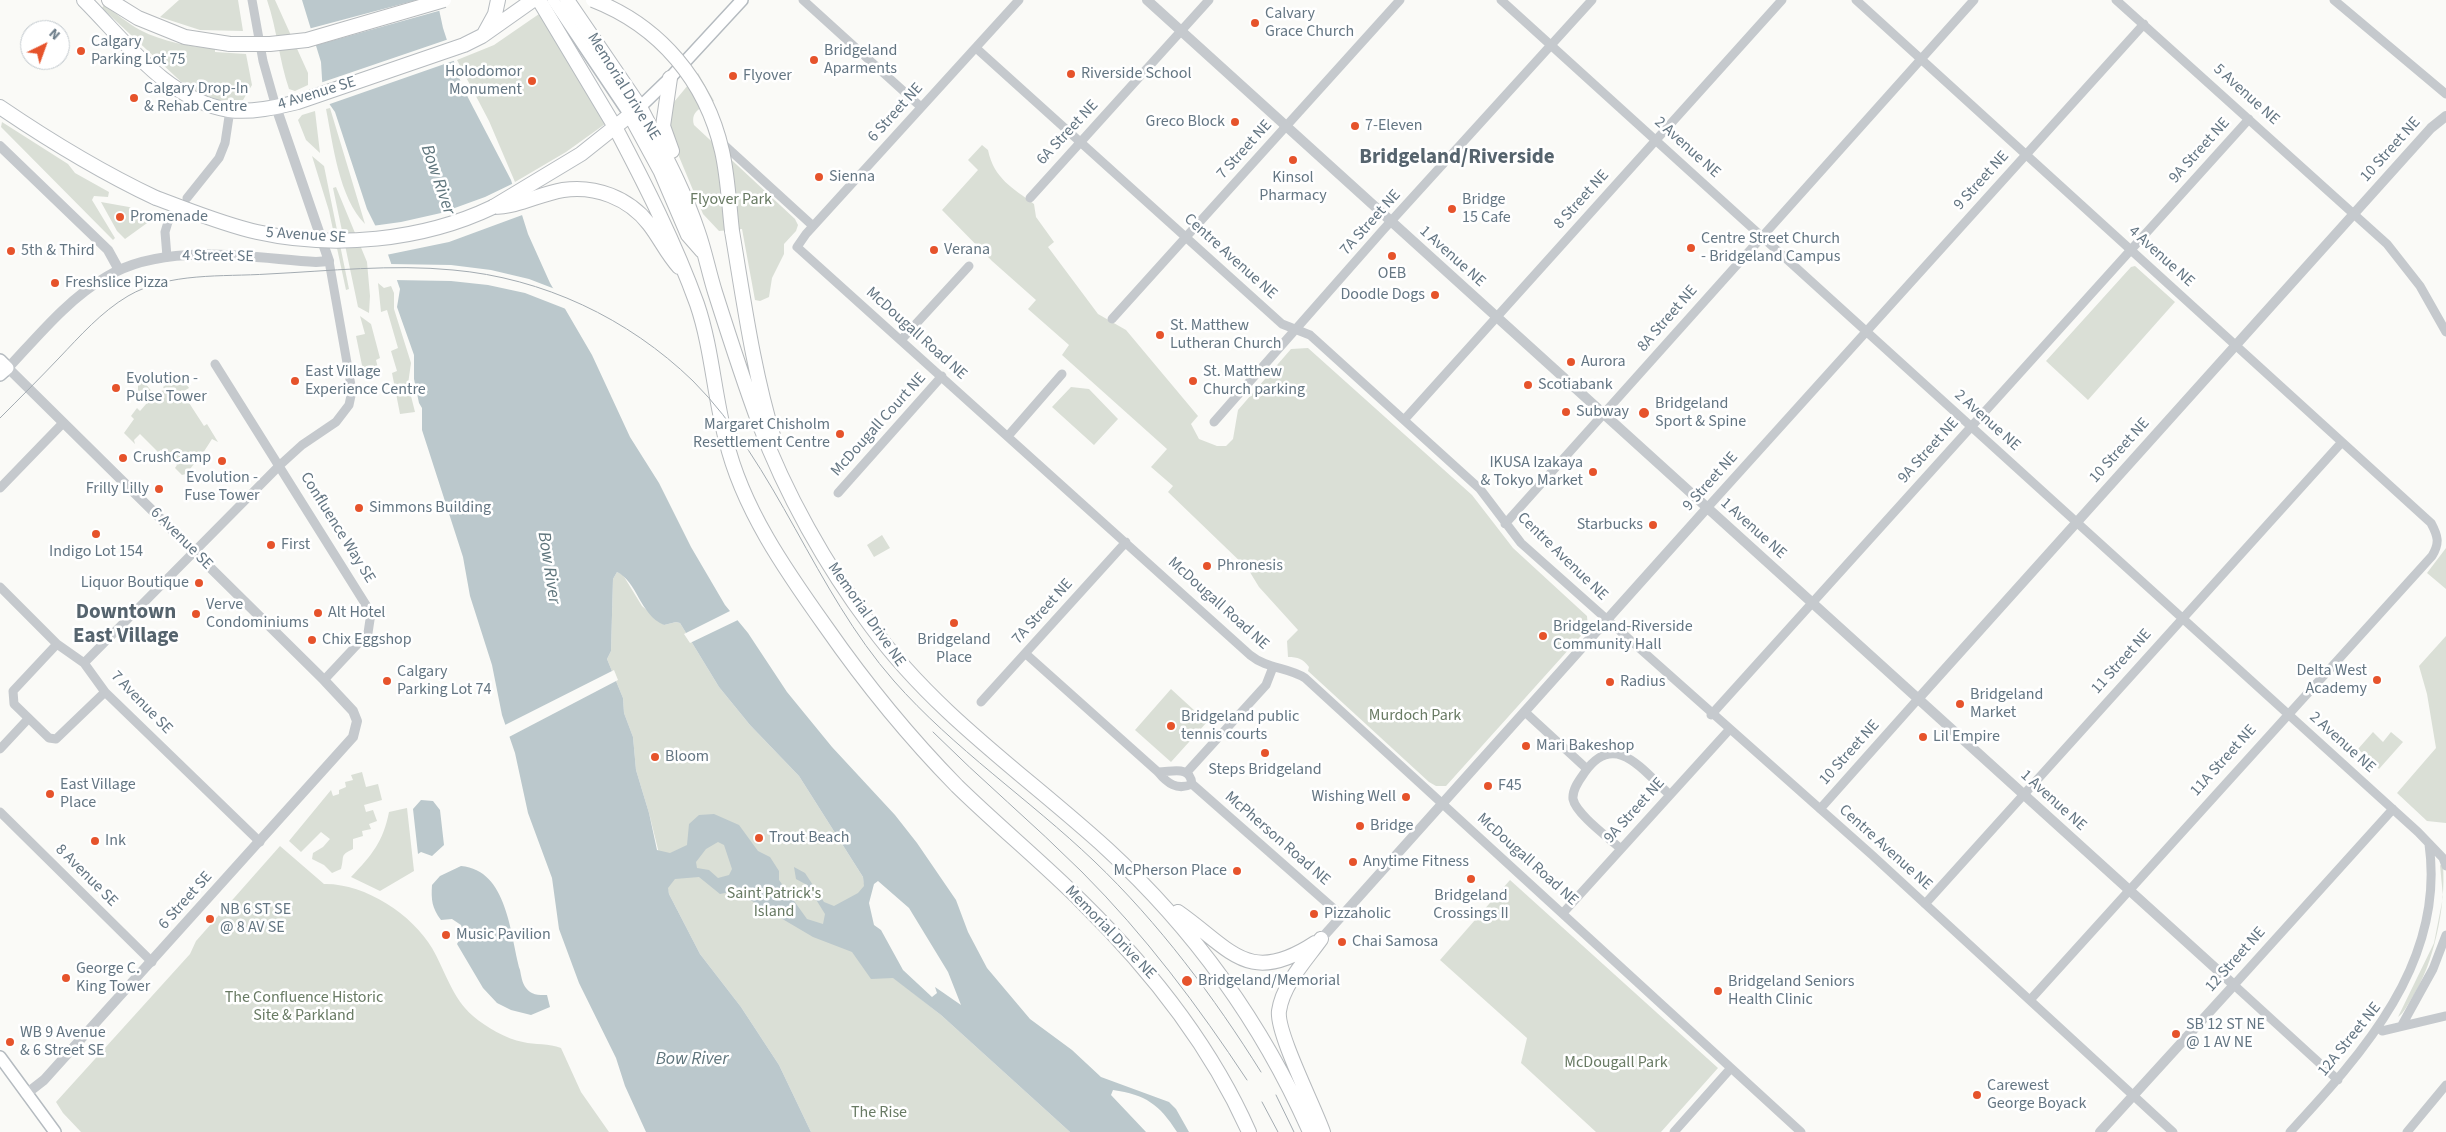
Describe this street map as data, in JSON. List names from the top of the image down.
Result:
{
  "streets": {
    "main road": ["Memorial Drive NE", "4 Avenue SE", "5 Avenue SE"],
    "street": [
      "5 Avenue NE",
      "6 Street NE",
      "6A Street NE",
      "2 Avenue NE",
      "7 Street NE",
      "10 Street NE",
      "9A Street NE",
      "9 Street NE",
      "8 Street NE",
      "7A Street NE",
      "4 Street SE",
      "Centre Avenue NE",
      "1 Avenue NE",
      "4 Avenue NE",
      "8A Street NE",
      "McDougall Road NE",
      "McDougall Court NE",
      "Confluence Way SE",
      "6 Avenue SE",
      "11 Street NE",
      "7 Avenue SE",
      "11A Street NE",
      "McPherson Road NE",
      "8 Avenue SE",
      "6 Street SE",
      "12 Street NE",
      "12A Street NE"
    ]
  },
  "crossings": [
    ["5 Avenue NE", "10 Street NE"],
    ["5 Avenue NE", "9A Street NE"],
    ["5 Avenue NE", "9 Street NE"],
    ["6 Street NE", "Centre Avenue NE"],
    ["6 Street NE", "McDougall Road NE"],
    ["6A Street NE", "Centre Avenue NE"],
    ["6A Street NE", "1 Avenue NE"],
    ["2 Avenue NE", "10 Street NE"],
    ["2 Avenue NE", "9A Street NE"],
    ["2 Avenue NE", "9 Street NE"],
    ["2 Avenue NE", "8 Street NE"],
    ["2 Avenue NE", "7A Street NE"],
    ["2 Avenue NE", "8A Street NE"],
    ["2 Avenue NE", "11 Street NE"],
    ["2 Avenue NE", "11A Street NE"],
    ["2 Avenue NE", "12 Street NE"],
    ["2 Avenue NE", "12A Street NE"],
    ["7 Street NE", "Centre Avenue NE"],
    ["7 Street NE", "1 Avenue NE"],
    ["10 Street NE", "Centre Avenue NE"],
    ["10 Street NE", "1 Avenue NE"],
    ["10 Street NE", "4 Avenue NE"],
    ["9A Street NE", "Centre Avenue NE"],
    ["9A Street NE", "1 Avenue NE"],
    ["9A Street NE", "4 Avenue NE"],
    ["9A Street NE", "McDougall Road NE"],
    ["9 Street NE", "Centre Avenue NE"],
    ["9 Street NE", "1 Avenue NE"],
    ["9 Street NE", "4 Avenue NE"],
    ["9 Street NE", "McDougall Road NE"],
    ["9 Street NE", "McPherson Road NE"],
    ["8 Street NE", "Centre Avenue NE"],
    ["8 Street NE", "1 Avenue NE"],
    ["7A Street NE", "Centre Avenue NE"],
    ["7A Street NE", "1 Avenue NE"],
    ["7A Street NE", "McDougall Road NE"],
    ["4 Street SE", "6 Avenue SE"],
    ["Centre Avenue NE", "8A Street NE"],
    ["Centre Avenue NE", "11 Street NE"],
    ["Centre Avenue NE", "11A Street NE"],
    ["Centre Avenue NE", "12 Street NE"],
    ["1 Avenue NE", "8A Street NE"],
    ["1 Avenue NE", "11 Street NE"],
    ["1 Avenue NE", "11A Street NE"],
    ["1 Avenue NE", "12 Street NE"],
    ["1 Avenue NE", "12A Street NE"],
    ["4 Avenue NE", "8A Street NE"],
    ["4 Avenue NE", "11 Street NE"],
    ["4 Avenue NE", "11A Street NE"],
    ["McDougall Road NE", "McDougall Court NE"],
    ["Confluence Way SE", "6 Avenue SE"],
    ["6 Avenue SE", "6 Street SE"],
    ["7 Avenue SE", "6 Street SE"],
    ["8 Avenue SE", "6 Street SE"]
  ],
  "districts": ["Bridgeland/Riverside", "Downtown East Village"],
  "water": ["Bow River"],
  "parks": [
    "Flyover Park",
    "Murdoch Park",
    "Saint Patrick's Island",
    "The Confluence Historic Site & Parkland",
    "McDougall Park",
    "The Rise"
  ],
  "places": [
    "Calvary Grace Church",
    "Calgary Parking Lot 75",
    "Bridgeland Aparments",
    "Riverside School",
    "Flyover",
    "Holodomor Monument",
    "Calgary Drop-In & Rehab Centre",
    "Greco Block",
    "7-Eleven",
    "Kinsol Pharmacy",
    "Sienna",
    "Bridge 15 Cafe",
    "Promenade",
    "Centre Street Church - Bridgeland Campus",
    "Verana",
    "5th & Third",
    "OEB",
    "Freshslice Pizza",
    "Doodle Dogs",
    "St. Matthew Lutheran Church",
    "Aurora",
    "East Village Experience Centre",
    "St. Matthew Church parking",
    "Scotiabank",
    "Evolution - Pulse Tower",
    "Subway",
    "Bridgeland Sport & Spine",
    "Margaret Chisholm Resettlement Centre",
    "CrushCamp",
    "Evolution - Fuse Tower",
    "IKUSA Izakaya & Tokyo Market",
    "Frilly Lilly",
    "Simmons Building",
    "Starbucks",
    "Indigo Lot 154",
    "First",
    "Phronesis",
    "Liquor Boutique",
    "Alt Hotel",
    "Verve Condominiums",
    "Bridgeland Place",
    "Bridgeland-Riverside Community Hall",
    "Chix Eggshop",
    "Delta West Academy",
    "Calgary Parking Lot 74",
    "Radius",
    "Bridgeland Market",
    "Bridgeland public tennis courts",
    "Lil Empire",
    "Mari Bakeshop",
    "Steps Bridgeland",
    "Bloom",
    "F45",
    "East Village Place",
    "Wishing Well",
    "Bridge",
    "Trout Beach",
    "Ink",
    "Anytime Fitness",
    "McPherson Place",
    "Bridgeland Crossings II",
    "Pizzaholic",
    "NB 6 ST SE @ 8 AV SE",
    "Music Pavilion",
    "Chai Samosa",
    "George C. King Tower",
    "Bridgeland/Memorial",
    "Bridgeland Seniors Health Clinic",
    "SB 12 ST NE @ 1 AV NE",
    "WB 9 Avenue & 6 Street SE",
    "Carewest George Boyack"
  ],
  "north": "top right"
}
